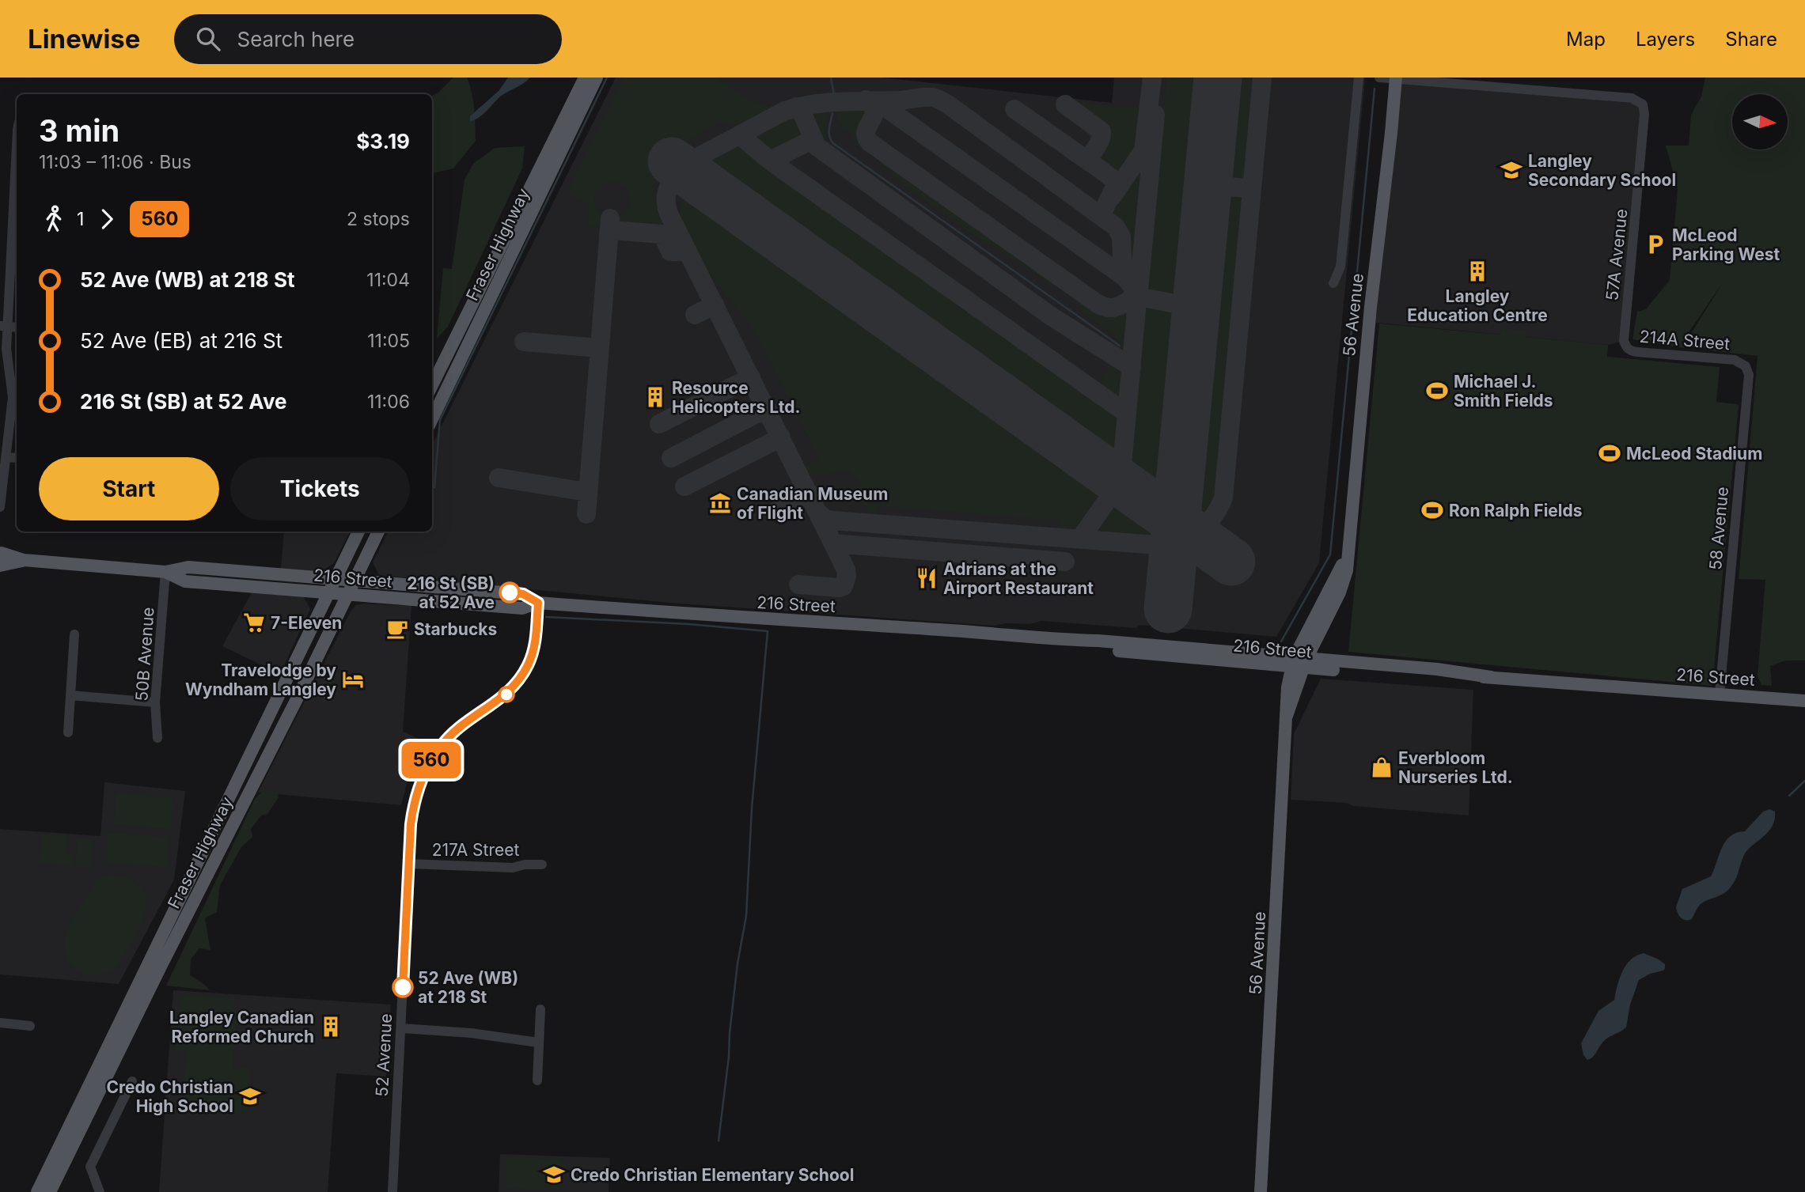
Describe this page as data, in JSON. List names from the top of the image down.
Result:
{
  "streets": {
    "main road": ["Fraser Highway", "56 Avenue", "216 Street"],
    "street": [
      "57A Avenue",
      "214A Street",
      "58 Avenue",
      "50B Avenue",
      "217A Street",
      "52 Avenue"
    ]
  },
  "crossings": [
    ["Fraser Highway", "216 Street"],
    ["57A Avenue", "56 Avenue"],
    ["57A Avenue", "214A Street"],
    ["56 Avenue", "216 Street"],
    ["214A Street", "58 Avenue"],
    ["58 Avenue", "216 Street"],
    ["216 Street", "50B Avenue"],
    ["216 Street", "52 Avenue"],
    ["217A Street", "52 Avenue"]
  ],
  "places": {
    "school or university": ["Langley Secondary School", "Credo Christian High School", "Credo Christian Elementary School"],
    "parking": ["McLeod Parking West"],
    "building": ["Langley Education Centre", "Resource Helicopters Ltd.", "Langley Canadian Reformed Church"],
    "sports": ["Michael J. Smith Fields", "McLeod Stadium", "Ron Ralph Fields"],
    "museum": ["Canadian Museum of Flight"],
    "restaurant": ["Adrians at the Airport Restaurant"],
    "other": ["216 St (SB) at 52 Ave", "52 Ave (WB) at 218 St"],
    "supermarket": ["7-Eleven"],
    "cafe": ["Starbucks"],
    "hotel": ["Travelodge by Wyndham Langley"],
    "shop": ["Everbloom Nurseries Ltd."]
  },
  "lines": ["bus line 560"],
  "north": "right",
  "page": {
    "header": "Linewise",
    "search": "Search here",
    "nav": ["Map", "Layers", "Share"],
    "on_map": "560",
    "heading": ["3 min", "11:03 – 11:06 · Bus", "$3.19"],
    "legs": ["1", "560", "2 stops"],
    "list": [
      {
        "name": "52 Ave (WB) at 218 St",
        "value": "11:04"
      },
      {
        "name": "52 Ave (EB) at 216 St",
        "value": "11:05"
      },
      {
        "name": "216 St (SB) at 52 Ave",
        "value": "11:06"
      }
    ],
    "buttons": ["Start", "Tickets"]
  }
}
